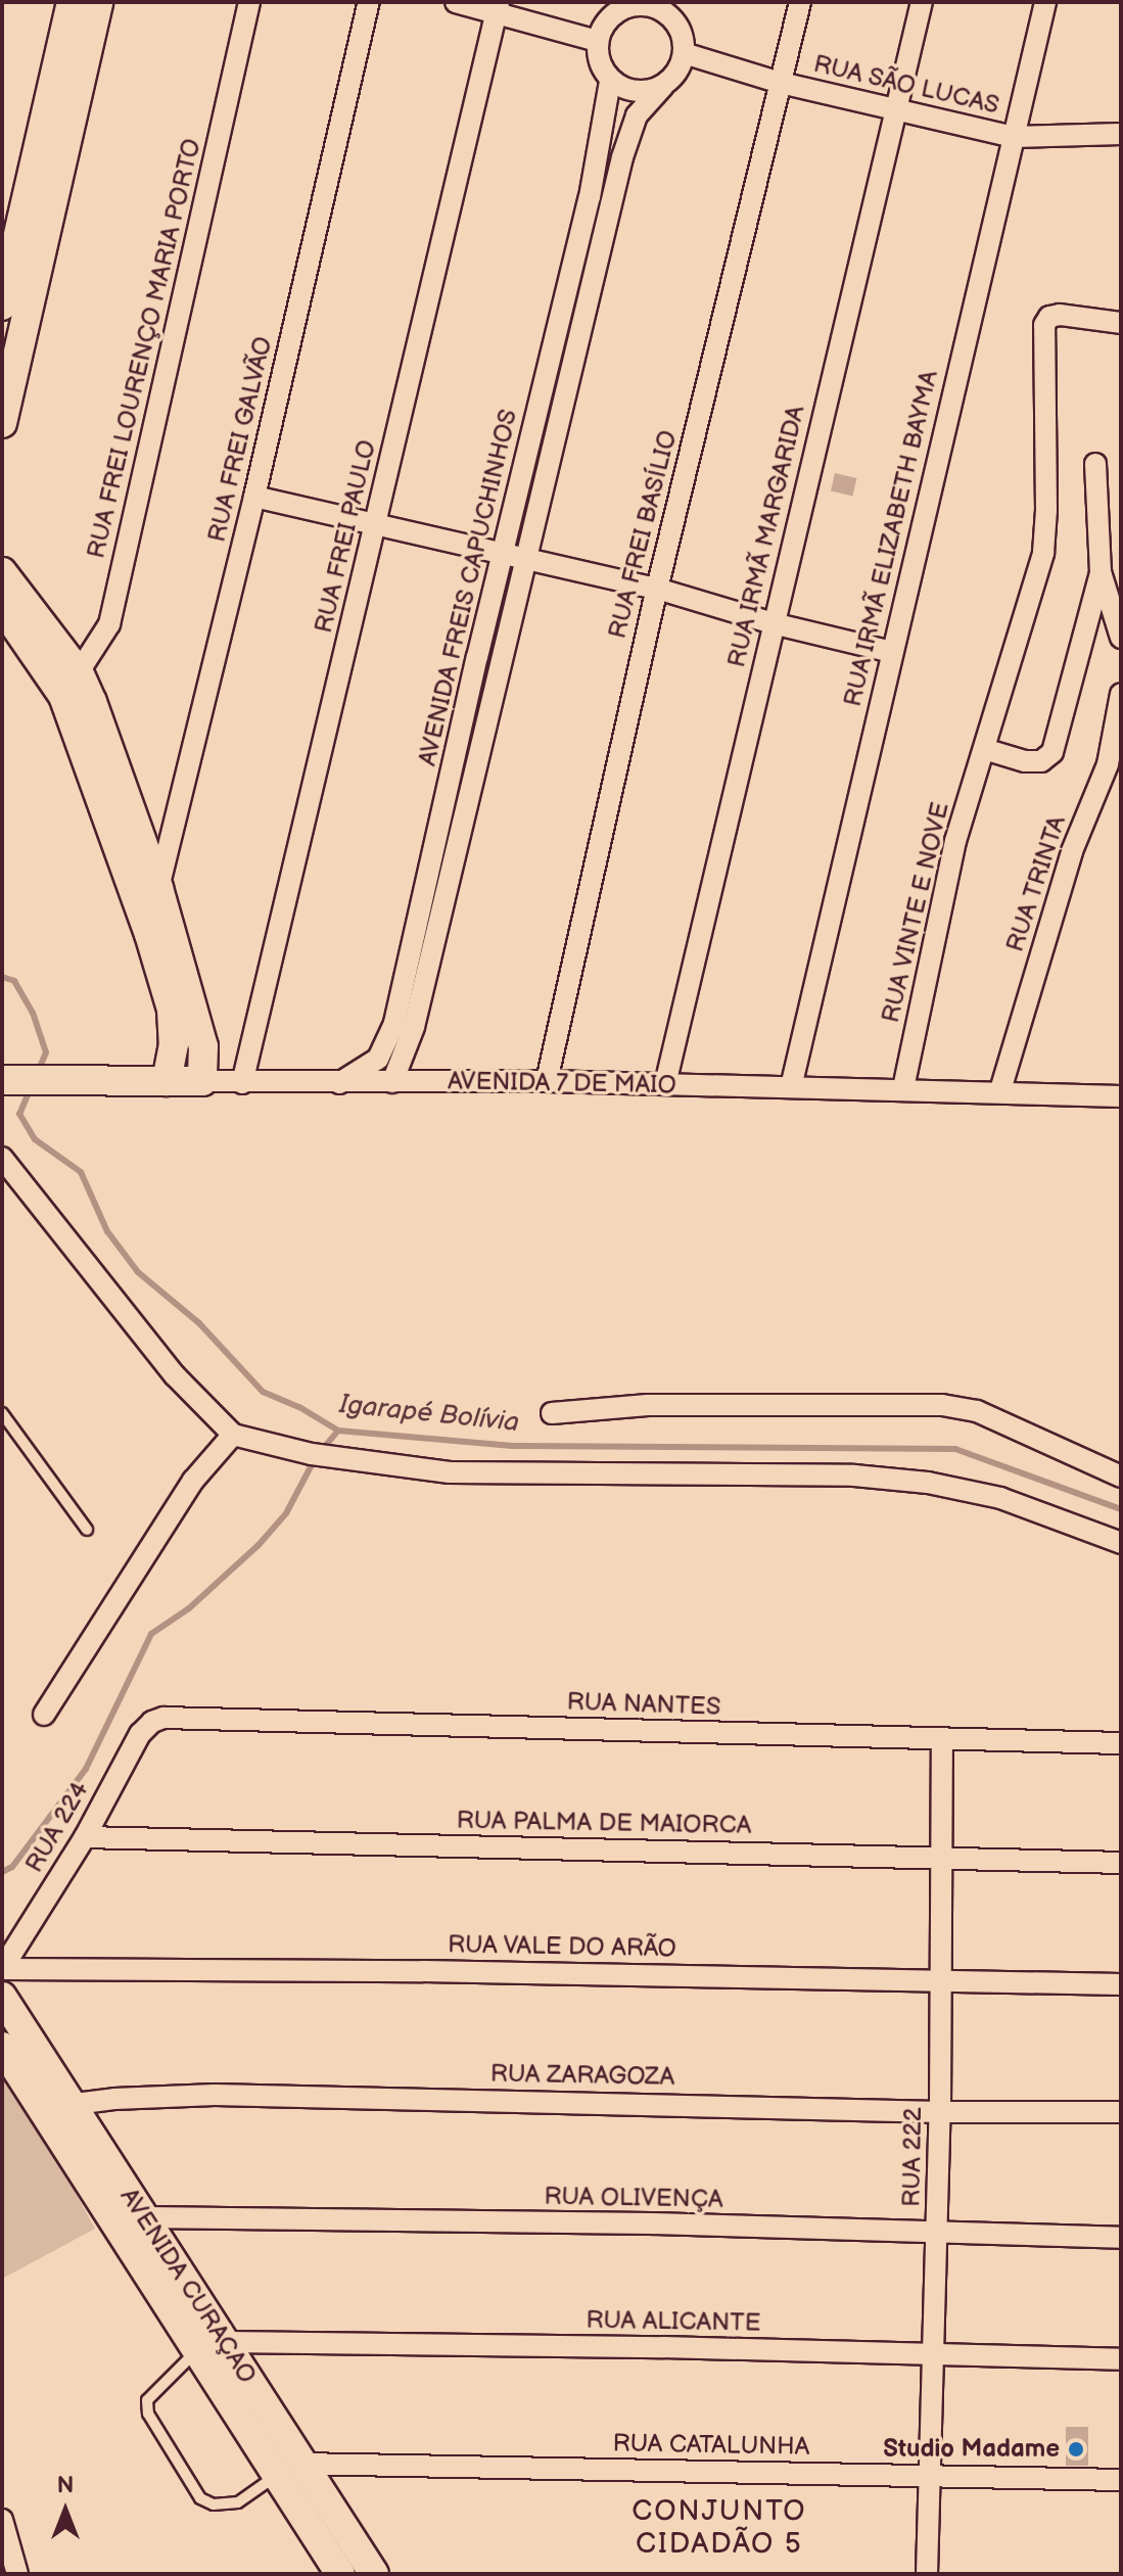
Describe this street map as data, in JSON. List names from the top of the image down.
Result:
{
  "streets": {
    "street": [
      "RUA SÃO LUCAS",
      "RUA FREI LOURENÇO MARIA PORTO",
      "RUA FREI GALVÃO",
      "RUA FREI BASÍLIO",
      "RUA FREI PAULO",
      "RUA IRMÃ MARGARIDA",
      "RUA IRMÃ ELIZABETH BAYMA",
      "AVENIDA FREIS CAPUCHINHOS",
      "RUA TRINTA",
      "RUA VINTE E NOVE",
      "AVENIDA 7 DE MAIO",
      "RUA NANTES",
      "RUA PALMA DE MAIORCA",
      "RUA 224",
      "RUA VALE DO ARÃO",
      "RUA ZARAGOZA",
      "RUA 222",
      "RUA OLIVENÇA",
      "AVENIDA CURAÇAO",
      "RUA ALICANTE",
      "RUA CATALUNHA"
    ]
  },
  "crossings": [
    ["RUA SÃO LUCAS", "RUA FREI BASÍLIO"],
    ["RUA SÃO LUCAS", "RUA IRMÃ MARGARIDA"],
    ["RUA SÃO LUCAS", "RUA IRMÃ ELIZABETH BAYMA"],
    ["RUA SÃO LUCAS", "AVENIDA FREIS CAPUCHINHOS"],
    ["RUA FREI BASÍLIO", "AVENIDA 7 DE MAIO"],
    ["RUA FREI PAULO", "AVENIDA 7 DE MAIO"],
    ["RUA IRMÃ MARGARIDA", "AVENIDA 7 DE MAIO"],
    ["RUA IRMÃ ELIZABETH BAYMA", "AVENIDA 7 DE MAIO"],
    ["AVENIDA FREIS CAPUCHINHOS", "AVENIDA 7 DE MAIO"],
    ["RUA TRINTA", "AVENIDA 7 DE MAIO"],
    ["RUA VINTE E NOVE", "AVENIDA 7 DE MAIO"],
    ["RUA NANTES", "RUA 224"],
    ["RUA NANTES", "RUA 222"],
    ["RUA PALMA DE MAIORCA", "RUA 224"],
    ["RUA PALMA DE MAIORCA", "RUA 222"],
    ["RUA 224", "RUA VALE DO ARÃO"],
    ["RUA VALE DO ARÃO", "RUA 222"],
    ["RUA ZARAGOZA", "RUA 222"],
    ["RUA ZARAGOZA", "AVENIDA CURAÇAO"],
    ["RUA 222", "RUA OLIVENÇA"],
    ["RUA 222", "RUA ALICANTE"],
    ["RUA 222", "RUA CATALUNHA"],
    ["RUA OLIVENÇA", "AVENIDA CURAÇAO"],
    ["AVENIDA CURAÇAO", "RUA ALICANTE"],
    ["AVENIDA CURAÇAO", "RUA CATALUNHA"]
  ],
  "districts": ["CONJUNTO CIDADÃO 5"],
  "water": ["Igarapé Bolívia"],
  "places": ["Studio Madame"],
  "north": "top"
}
